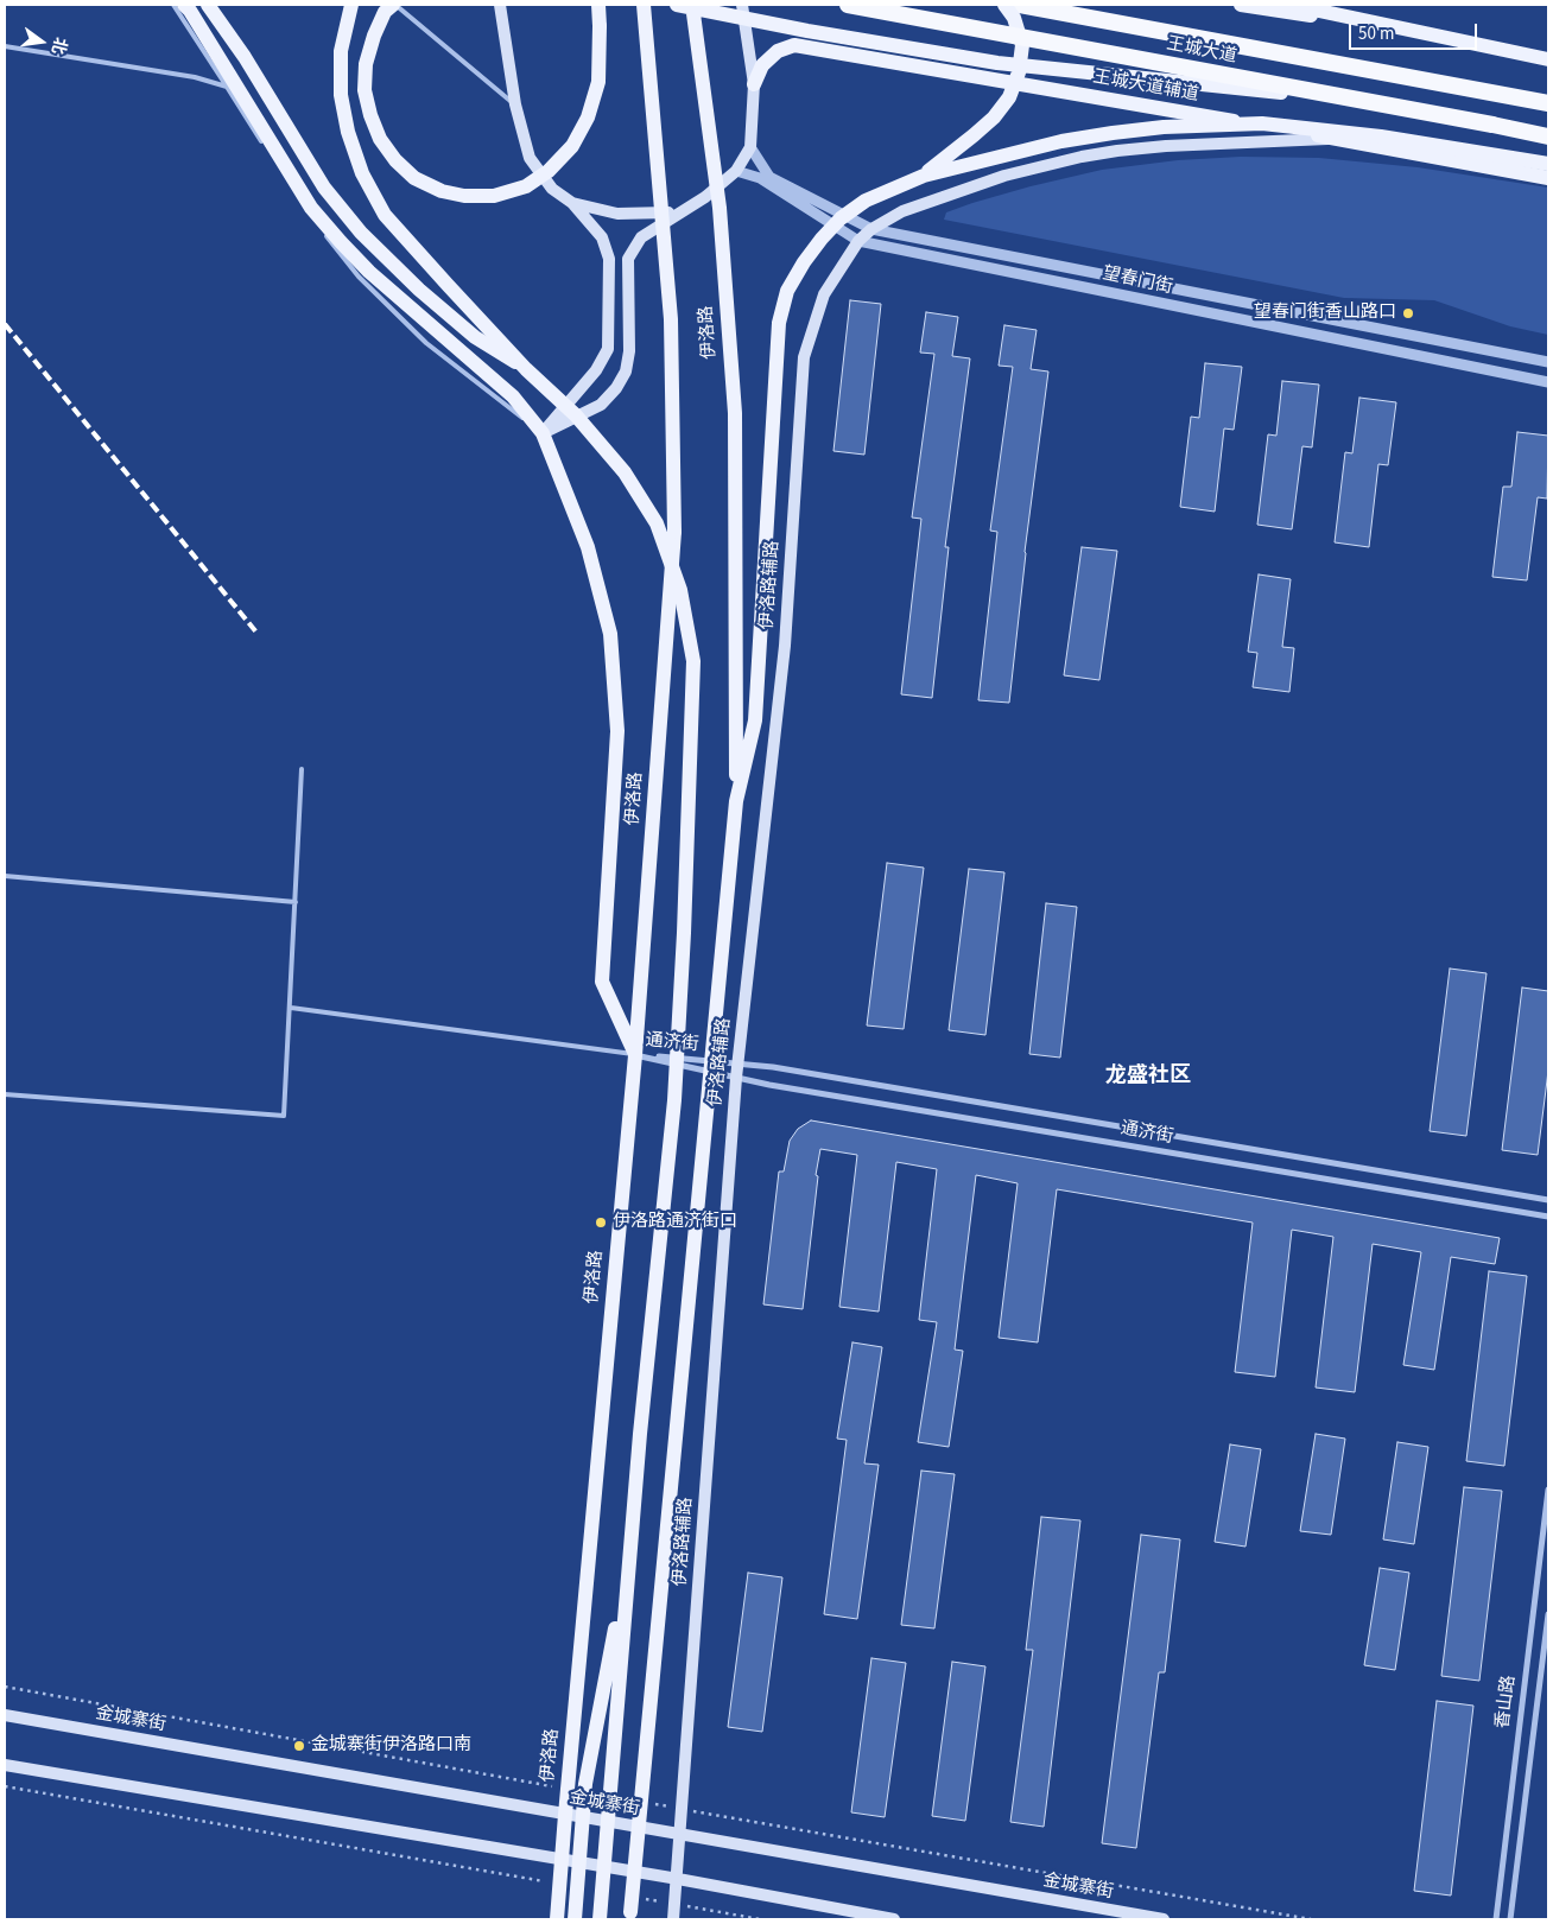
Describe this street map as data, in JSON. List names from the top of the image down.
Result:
{
  "streets": {
    "highway": ["王城大道"],
    "main road": [
      "王城大道辅道",
      "伊洛路",
      "伊洛路辅路",
      "金城寨街"
    ],
    "street": ["望春门街", "通济街", "香山路"]
  },
  "crossings": [
    ["王城大道辅道", "伊洛路辅路"],
    ["望春门街", "伊洛路辅路"],
    ["伊洛路", "通济街"],
    ["伊洛路", "金城寨街"],
    ["伊洛路辅路", "通济街"],
    ["伊洛路辅路", "金城寨街"]
  ],
  "districts": ["龙盛社区"],
  "places": ["望春门街香山路口", "伊洛路通济街口", "金城寨街伊洛路口南"],
  "scale_bar": "50 m",
  "north": "right"
}
